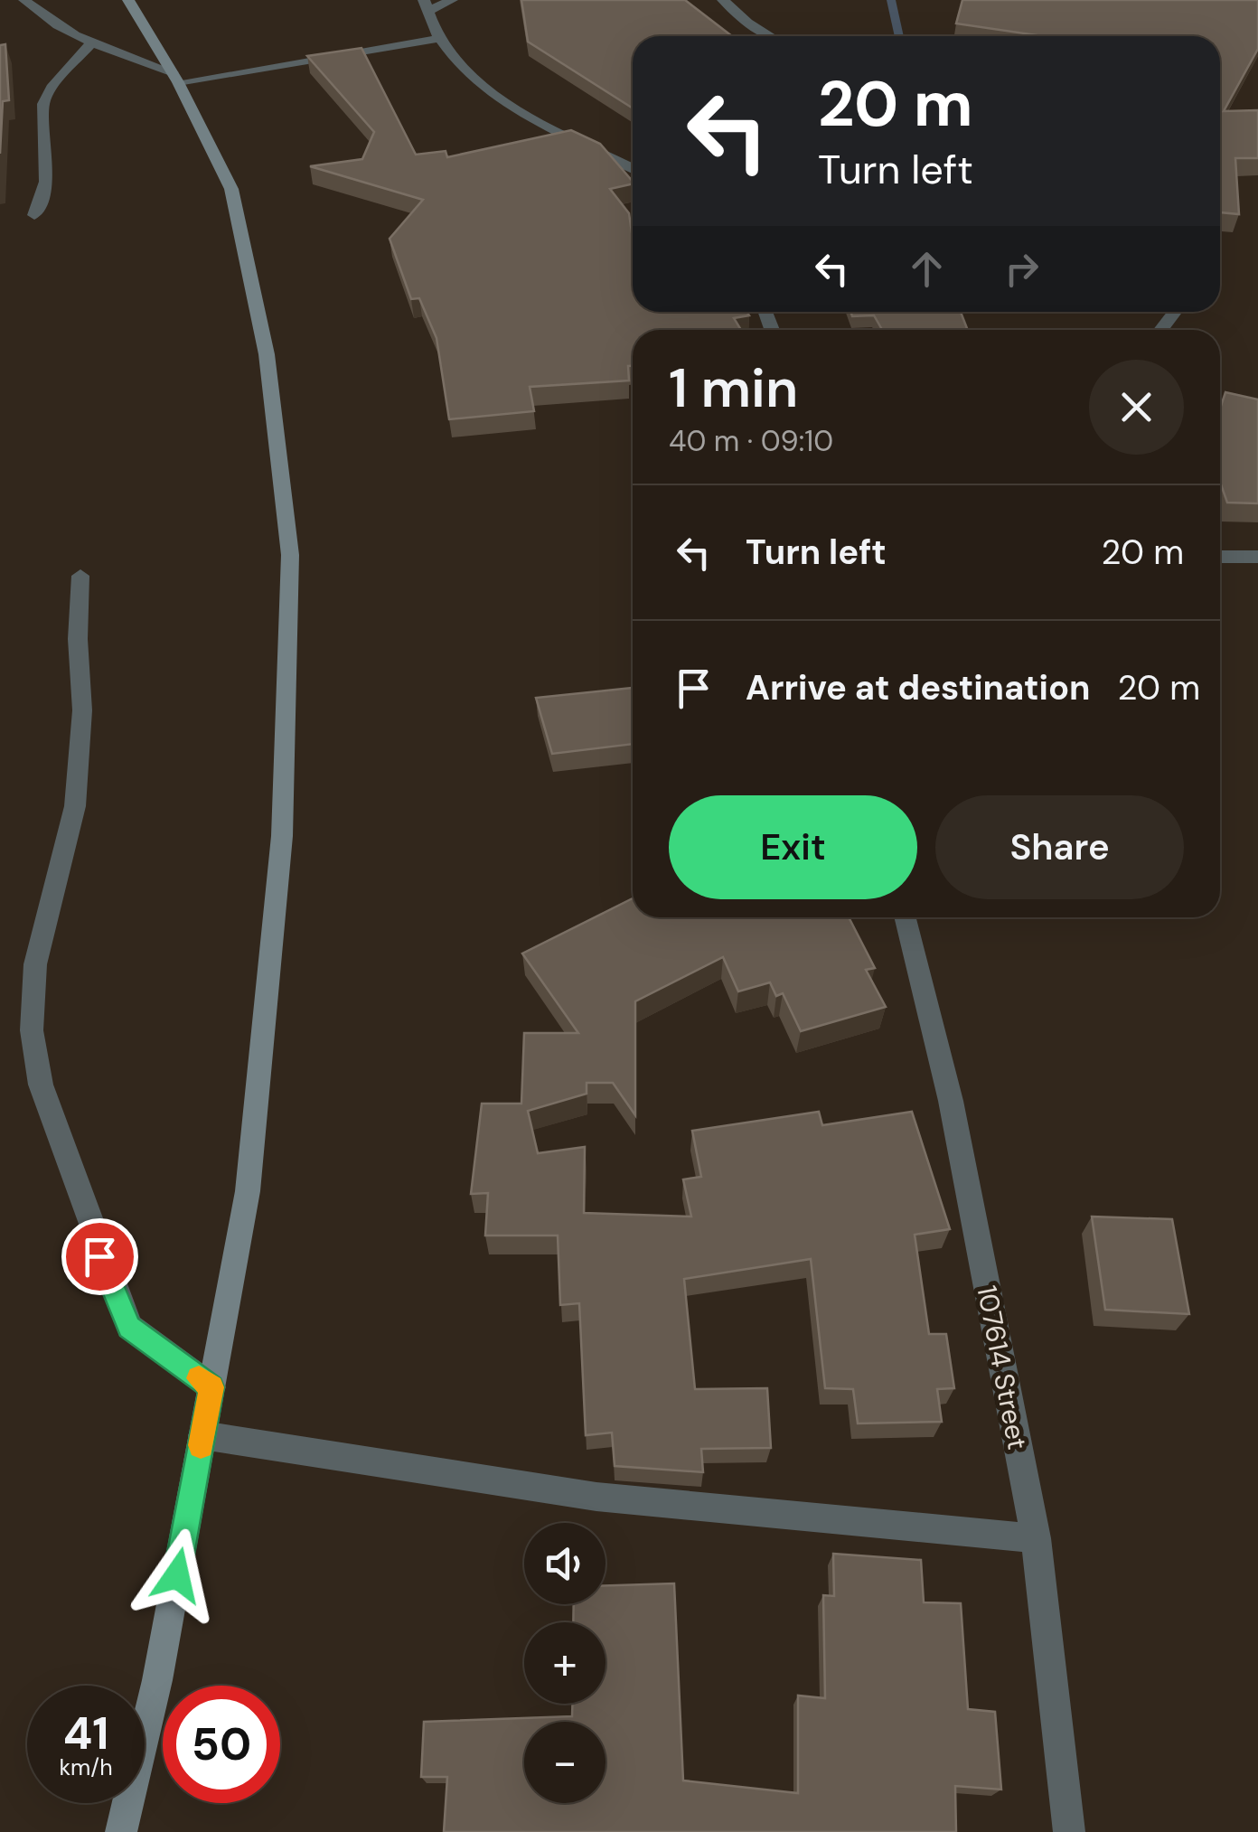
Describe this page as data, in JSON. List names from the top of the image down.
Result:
{
  "streets": {
    "street": ["107614 Street"]
  },
  "page": {
    "turn": ["20 m", "Turn left"],
    "heading": ["1 min", "40 m · 09:10"],
    "list": [
      {
        "name": "Turn left",
        "value": "20 m"
      },
      {
        "name": "Arrive at destination",
        "value": "20 m"
      }
    ],
    "buttons": ["Exit", "Share"],
    "map_buttons": ["+", "−"],
    "speed": "41 km/h",
    "limit": "50"
  }
}
